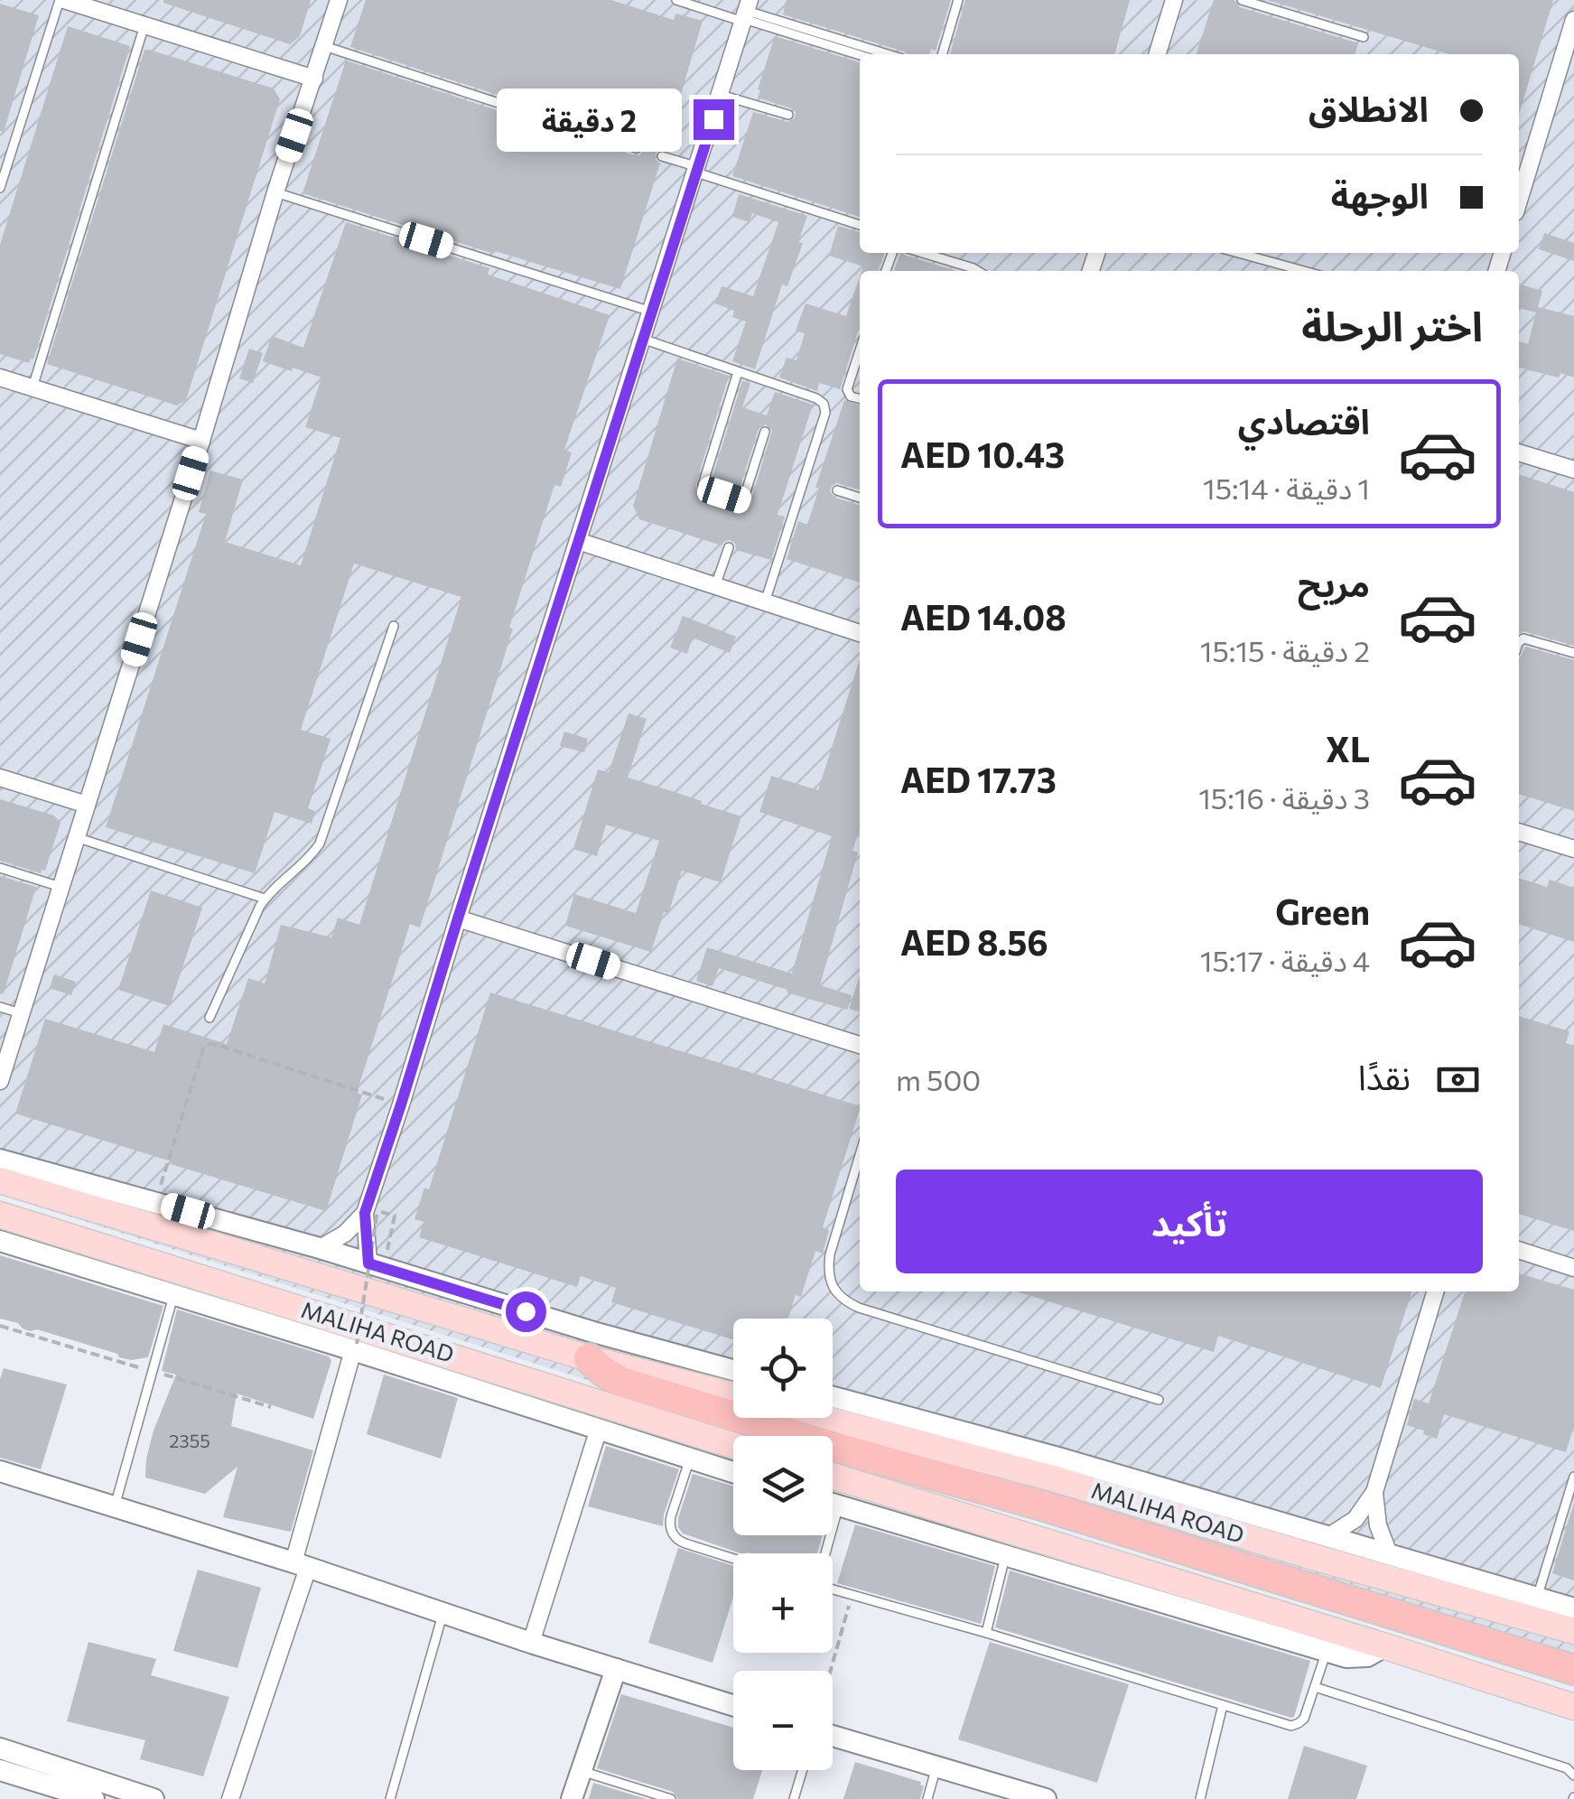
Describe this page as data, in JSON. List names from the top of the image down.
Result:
{
  "streets": {
    "main road": ["MALIHA ROAD"]
  },
  "house_numbers": ["2355"],
  "page": {
    "banner": ["الانطلاق", "الوجهة"],
    "bubble": "2 دقيقة",
    "heading": "اختر الرحلة",
    "list": [
      {
        "name": "اقتصادي",
        "note": "1 دقيقة · 15:14",
        "value": "AED 10.43"
      },
      {
        "name": "مريح",
        "note": "2 دقيقة · 15:15",
        "value": "AED 14.08"
      },
      {
        "name": "XL",
        "note": "3 دقيقة · 15:16",
        "value": "AED 17.73"
      },
      {
        "name": "Green",
        "note": "4 دقيقة · 15:17",
        "value": "AED 8.56"
      }
    ],
    "pay": ["نقدًا", "500 m"],
    "buttons": "تأكيد",
    "map_buttons": ["+", "−"]
  }
}
